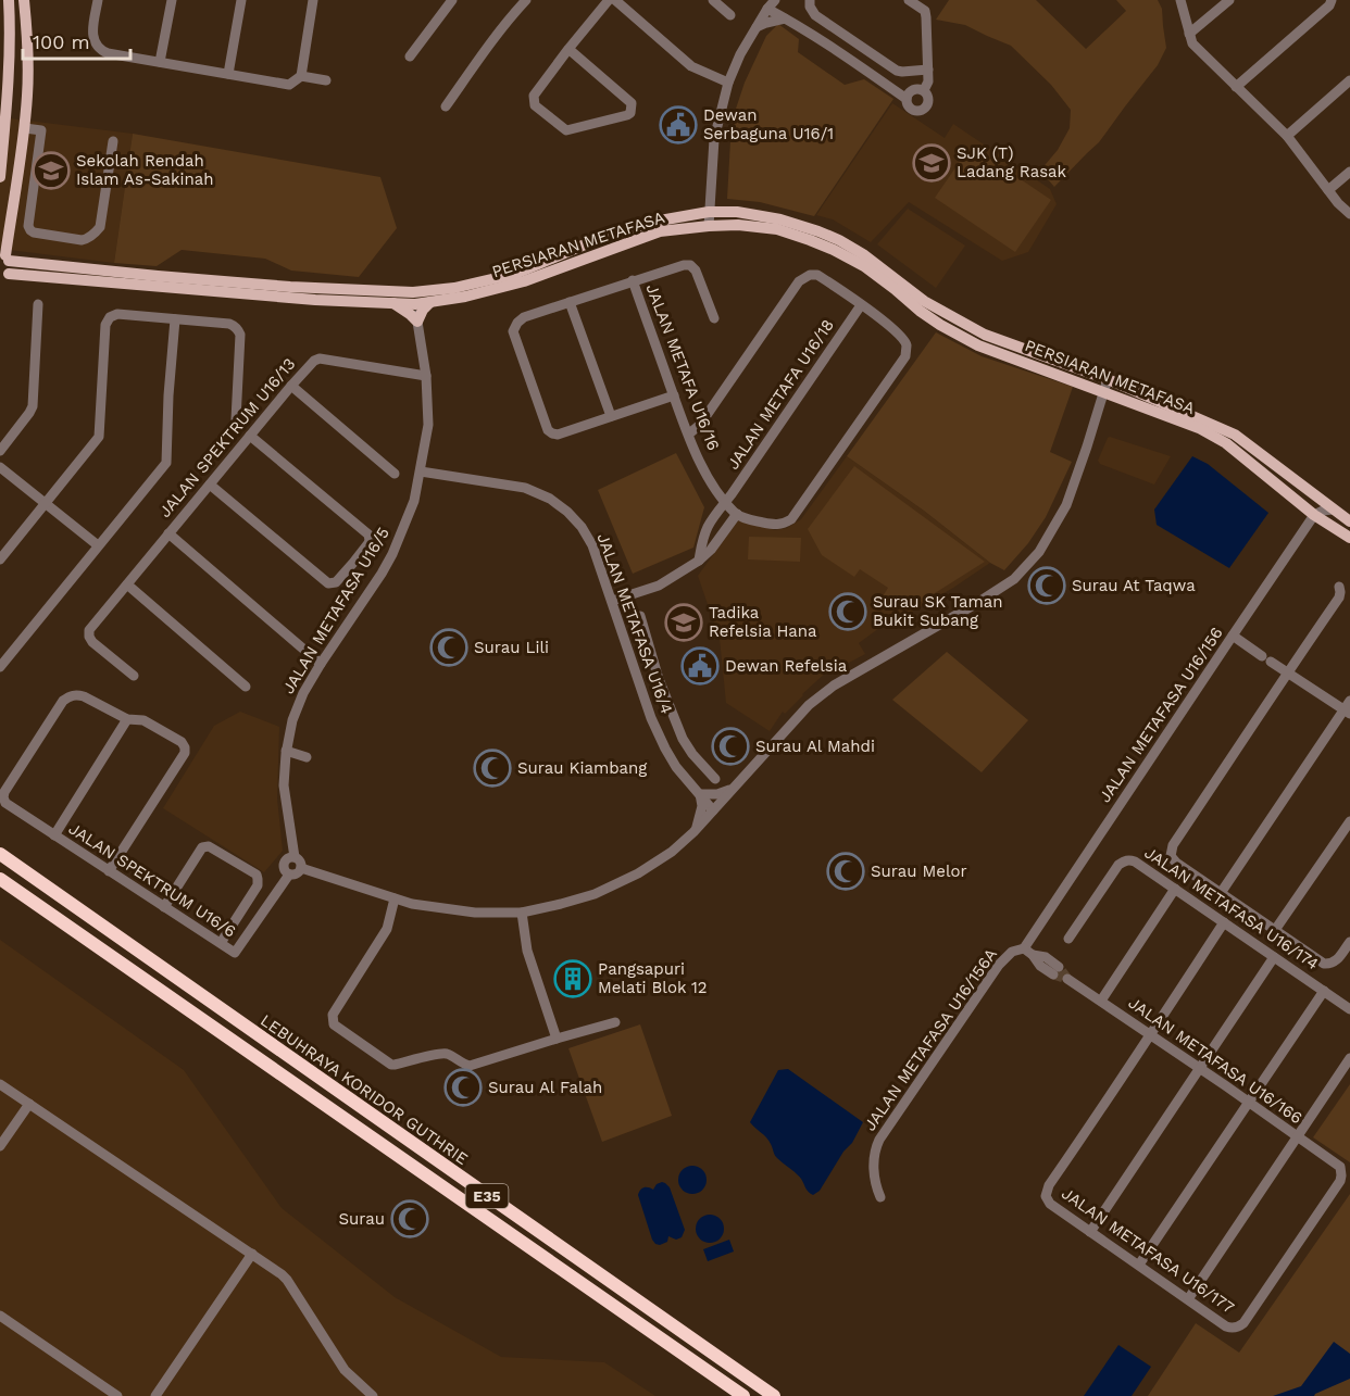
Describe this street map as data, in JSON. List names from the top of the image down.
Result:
{
  "streets": {
    "highway": ["LEBUHRAYA KORIDOR GUTHRIE", "E35"],
    "main road": ["PERSIARAN METAFASA"],
    "street": [
      "JALAN METAFA U16/16",
      "JALAN METAFA U16/18",
      "JALAN SPEKTRUM U16/13",
      "JALAN METAFASA U16/5",
      "JALAN METAFASA U16/4",
      "JALAN METAFASA U16/156",
      "JALAN SPEKTRUM U16/6",
      "JALAN METAFASA U16/174",
      "JALAN METAFASA U16/156A",
      "JALAN METAFASA U16/166",
      "JALAN METAFASA U16/177"
    ]
  },
  "crossings": [
    ["PERSIARAN METAFASA", "JALAN METAFASA U16/5"],
    ["PERSIARAN METAFASA", "JALAN METAFASA U16/156"],
    ["JALAN METAFA U16/16", "JALAN METAFA U16/18"],
    ["JALAN SPEKTRUM U16/13", "JALAN METAFASA U16/5"],
    ["JALAN METAFASA U16/5", "JALAN METAFASA U16/4"],
    ["JALAN METAFASA U16/5", "JALAN SPEKTRUM U16/6"],
    ["JALAN METAFASA U16/156", "JALAN METAFASA U16/156A"],
    ["JALAN METAFASA U16/166", "JALAN METAFASA U16/177"]
  ],
  "places": {
    "public building": ["Dewan Serbaguna U16/1", "Dewan Refelsia"],
    "school or university": ["SJK (T) Ladang Rasak", "Sekolah Rendah Islam As-Sakinah", "Tadika Refelsia Hana"],
    "mosque": [
      "Surau At Taqwa",
      "Surau SK Taman Bukit Subang",
      "Surau Lili",
      "Surau Al Mahdi",
      "Surau Kiambang",
      "Surau Melor",
      "Surau Al Falah",
      "Surau"
    ],
    "building": ["Pangsapuri Melati Blok 12"]
  },
  "scale_bar": "100 m"
}
